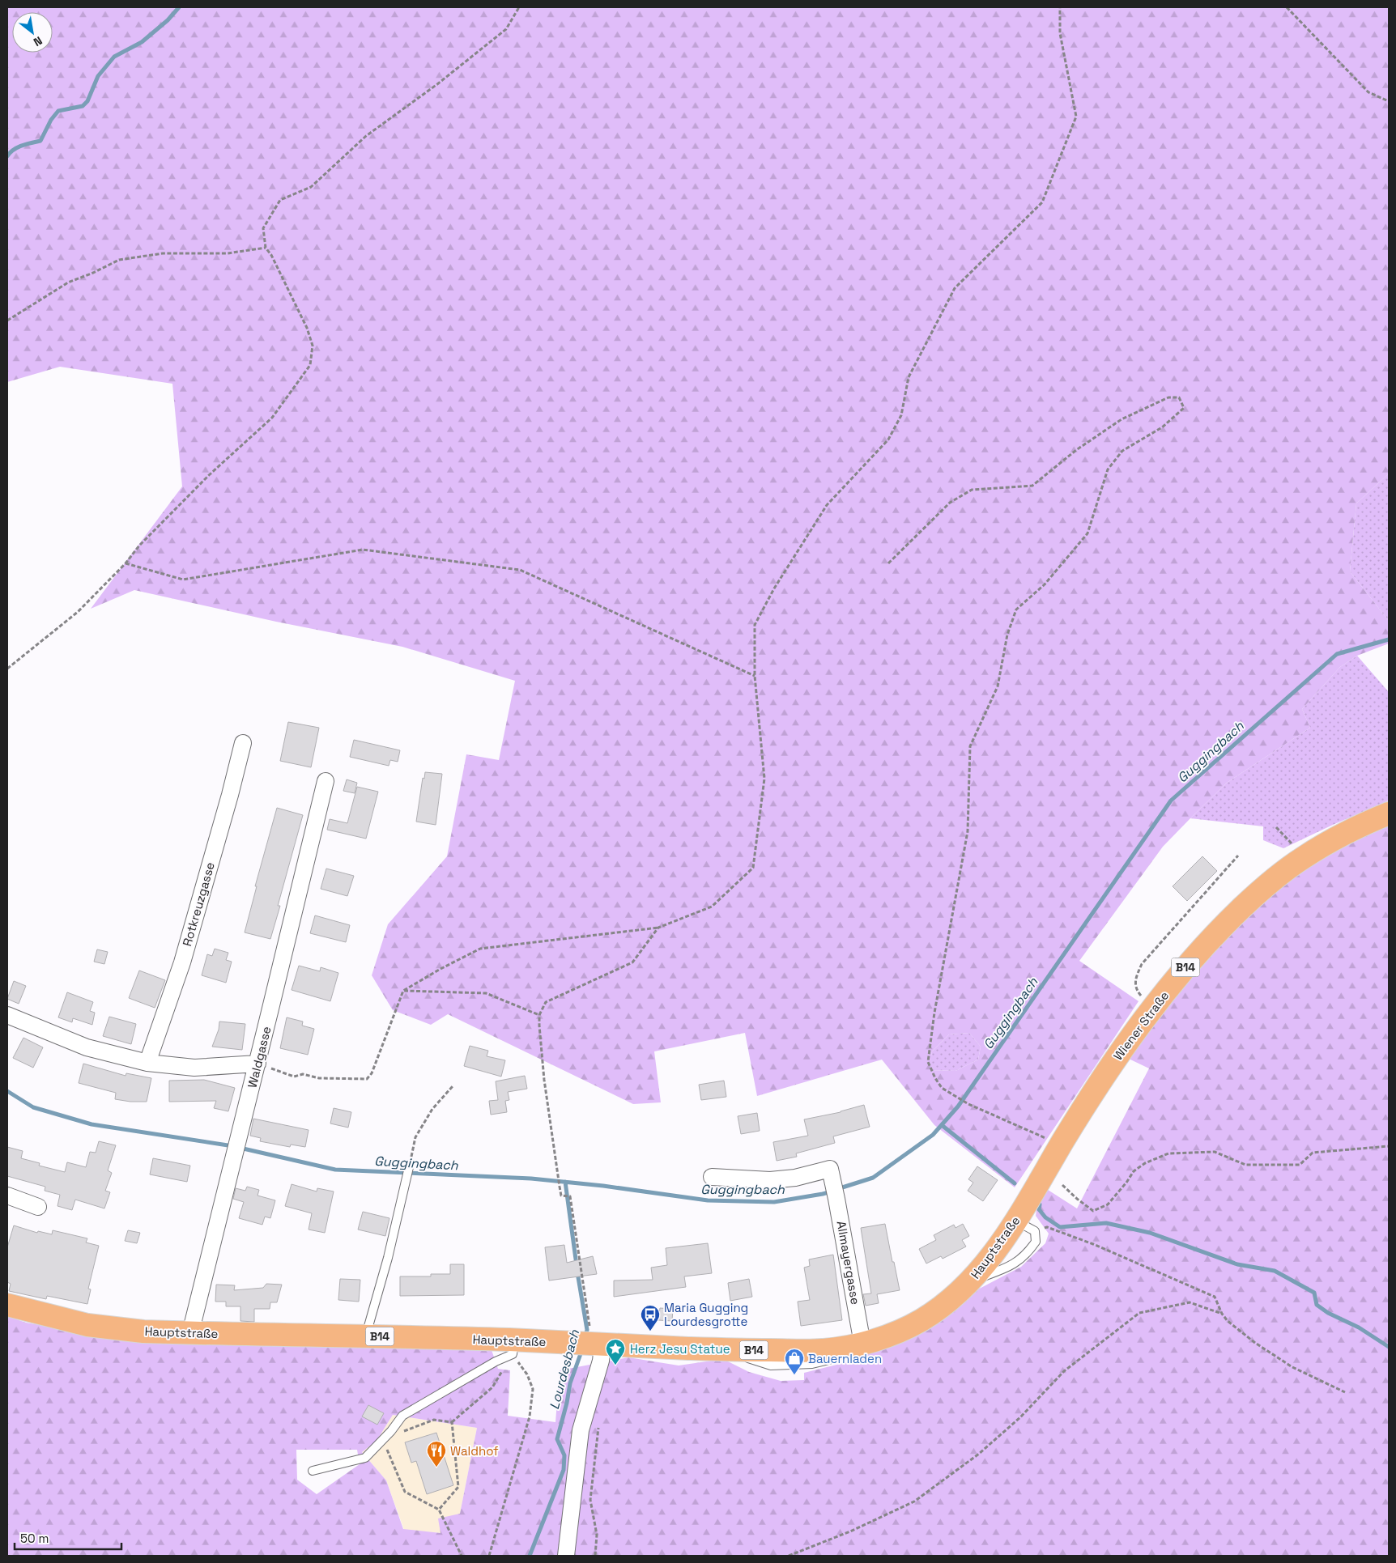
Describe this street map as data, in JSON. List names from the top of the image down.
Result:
{
  "streets": {
    "main road": ["B14", "Wiener Straße", "Hauptstraße"],
    "street": ["Rotkreuzgasse", "Waldgasse", "Allmayergasse"]
  },
  "crossings": [
    ["Wiener Straße", "Hauptstraße"],
    ["Waldgasse", "Hauptstraße"],
    ["Hauptstraße", "Allmayergasse"]
  ],
  "water": ["Guggingbach", "Lourdesbach"],
  "places": {
    "bus stop": ["Maria Gugging Lourdesgrotte"],
    "place": ["Herz Jesu Statue"],
    "shop": ["Bauernladen"],
    "restaurant": ["Waldhof"]
  },
  "scale_bar": "50 m",
  "north": "bottom right"
}
